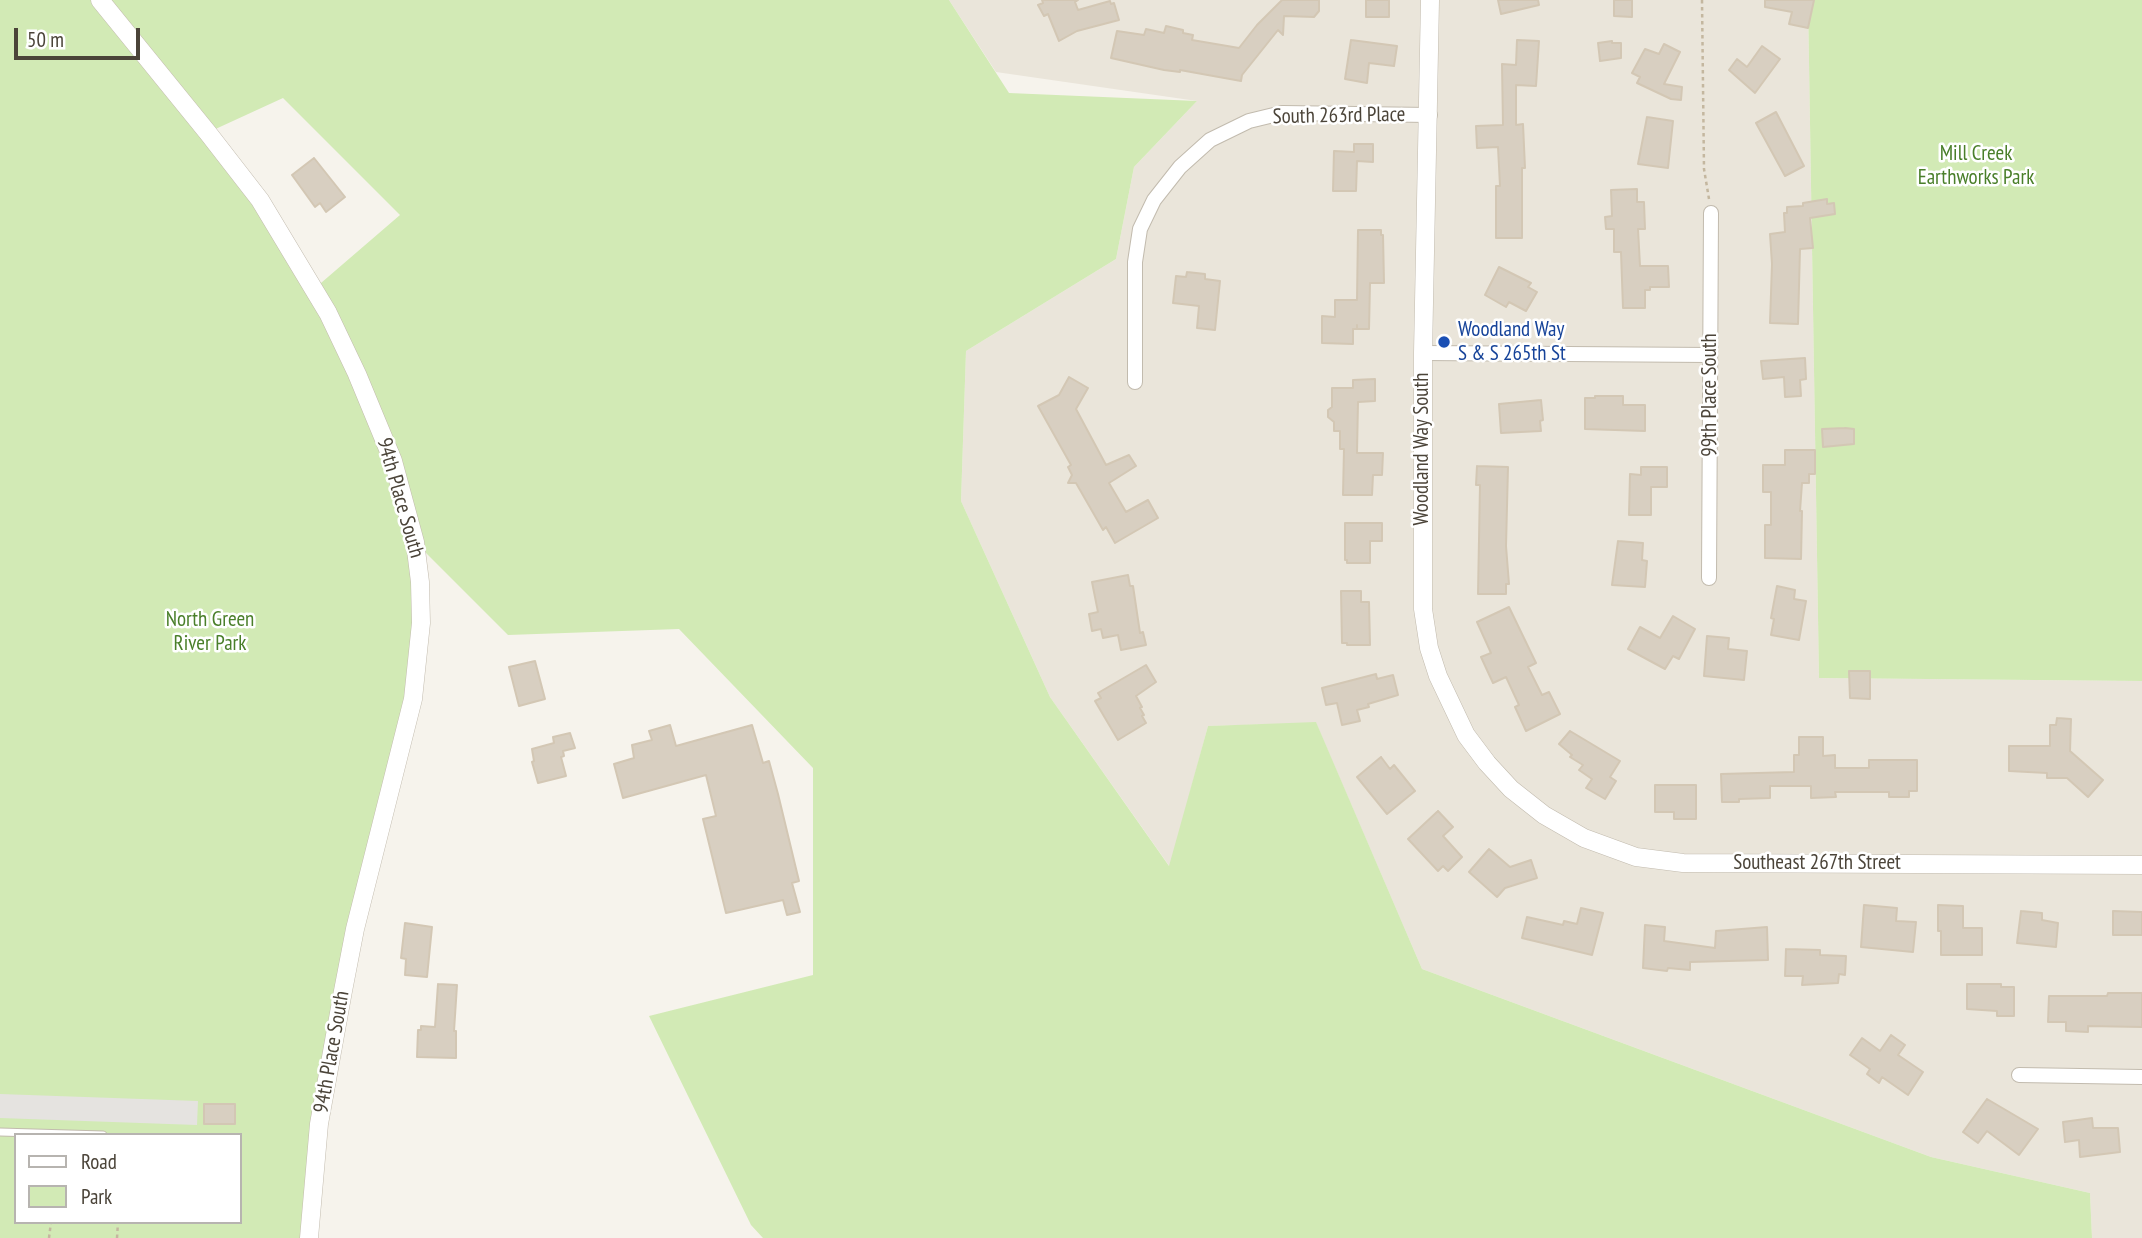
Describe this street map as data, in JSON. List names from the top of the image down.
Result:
{
  "streets": {
    "street": [
      "South 263rd Place",
      "99th Place South",
      "Woodland Way South",
      "94th Place South",
      "Southeast 267th Street"
    ]
  },
  "crossings": [
    ["South 263rd Place", "Woodland Way South"],
    ["Woodland Way South", "Southeast 267th Street"]
  ],
  "parks": ["Mill Creek Earthworks Park", "North Green River Park"],
  "places": ["Woodland Way S & S 265th St"],
  "legend": ["Road", "Park"],
  "scale_bar": "50 m"
}
